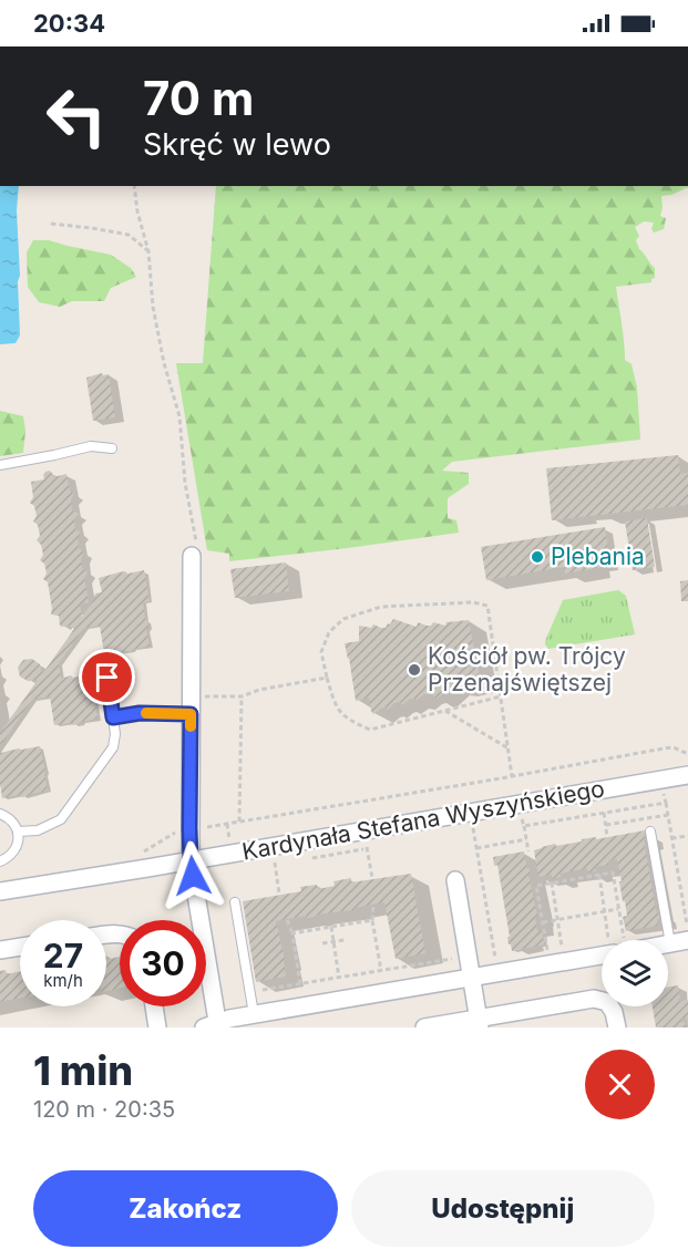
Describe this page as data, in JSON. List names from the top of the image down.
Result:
{
  "streets": {
    "street": ["Kardynała Stefana Wyszyńskiego"]
  },
  "places": ["Plebania", "Kościół pw. Trójcy Przenajświętszej"],
  "page": {
    "status": "20:34",
    "turn": ["70 m", "Skręć w lewo"],
    "speed": "27 km/h",
    "limit": "30",
    "heading": ["1 min", "120 m · 20:35"],
    "buttons": ["Zakończ", "Udostępnij"]
  }
}
